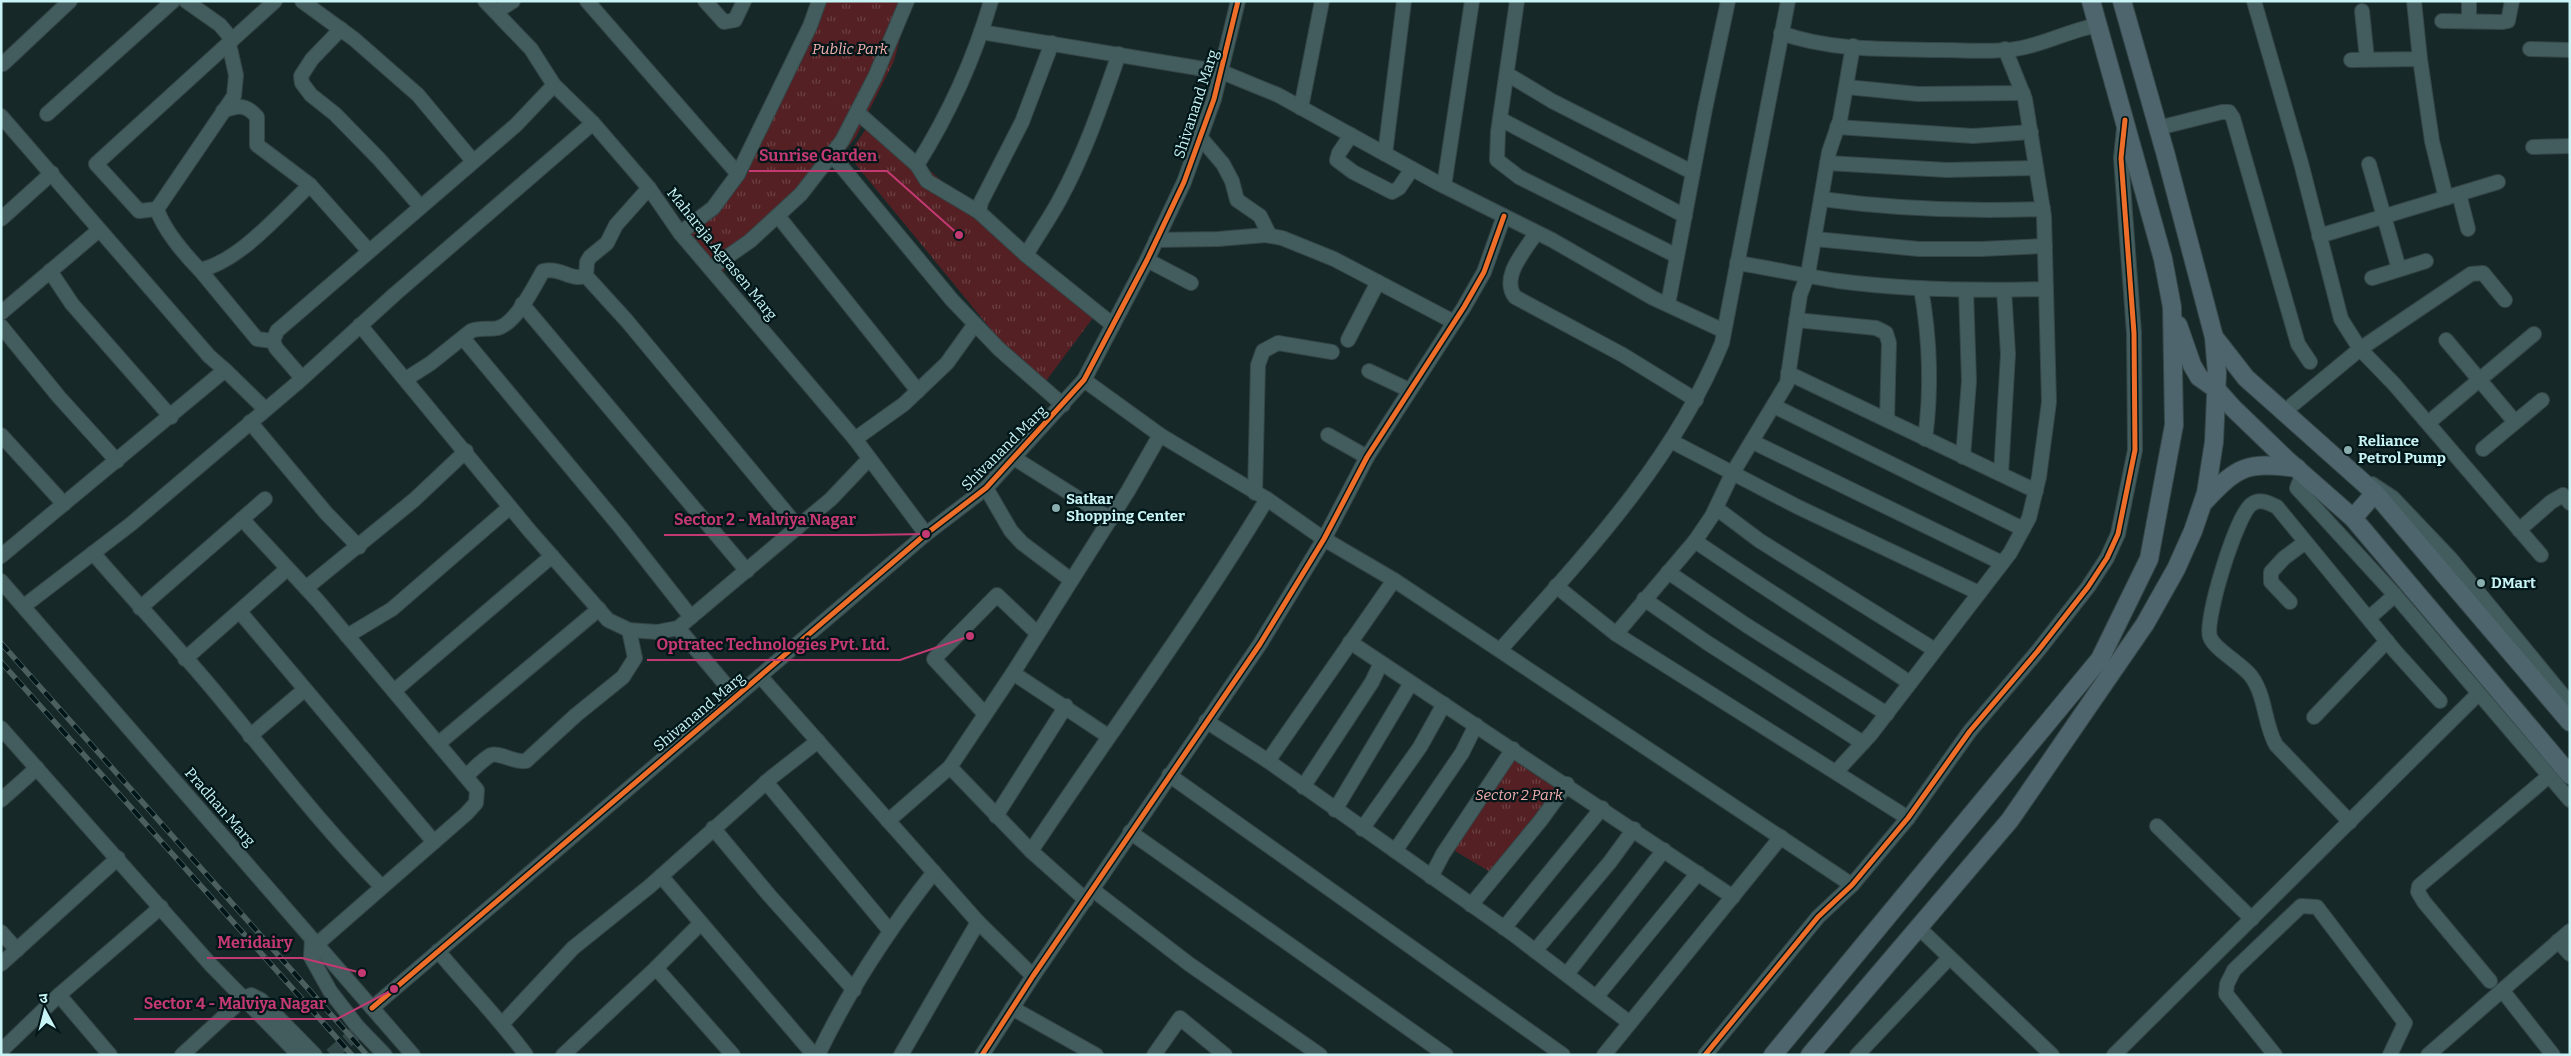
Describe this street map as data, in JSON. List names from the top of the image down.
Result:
{
  "streets": {
    "street": ["Shivanand Marg", "Maharaja Agrasen Marg", "Pradhan Marg"]
  },
  "crossings": [
    ["Shivanand Marg", "Maharaja Agrasen Marg"],
    ["Shivanand Marg", "Pradhan Marg"]
  ],
  "parks": ["Public Park", "Sector 2 Park"],
  "places": [
    "Sunrise Garden",
    "Reliance Petrol Pump",
    "Satkar Shopping Center",
    "Sector 2 - Malviya Nagar",
    "DMart",
    "Optratec Technologies Pvt. Ltd.",
    "Meridairy",
    "Sector 4 - Malviya Nagar"
  ],
  "north": "top"
}
